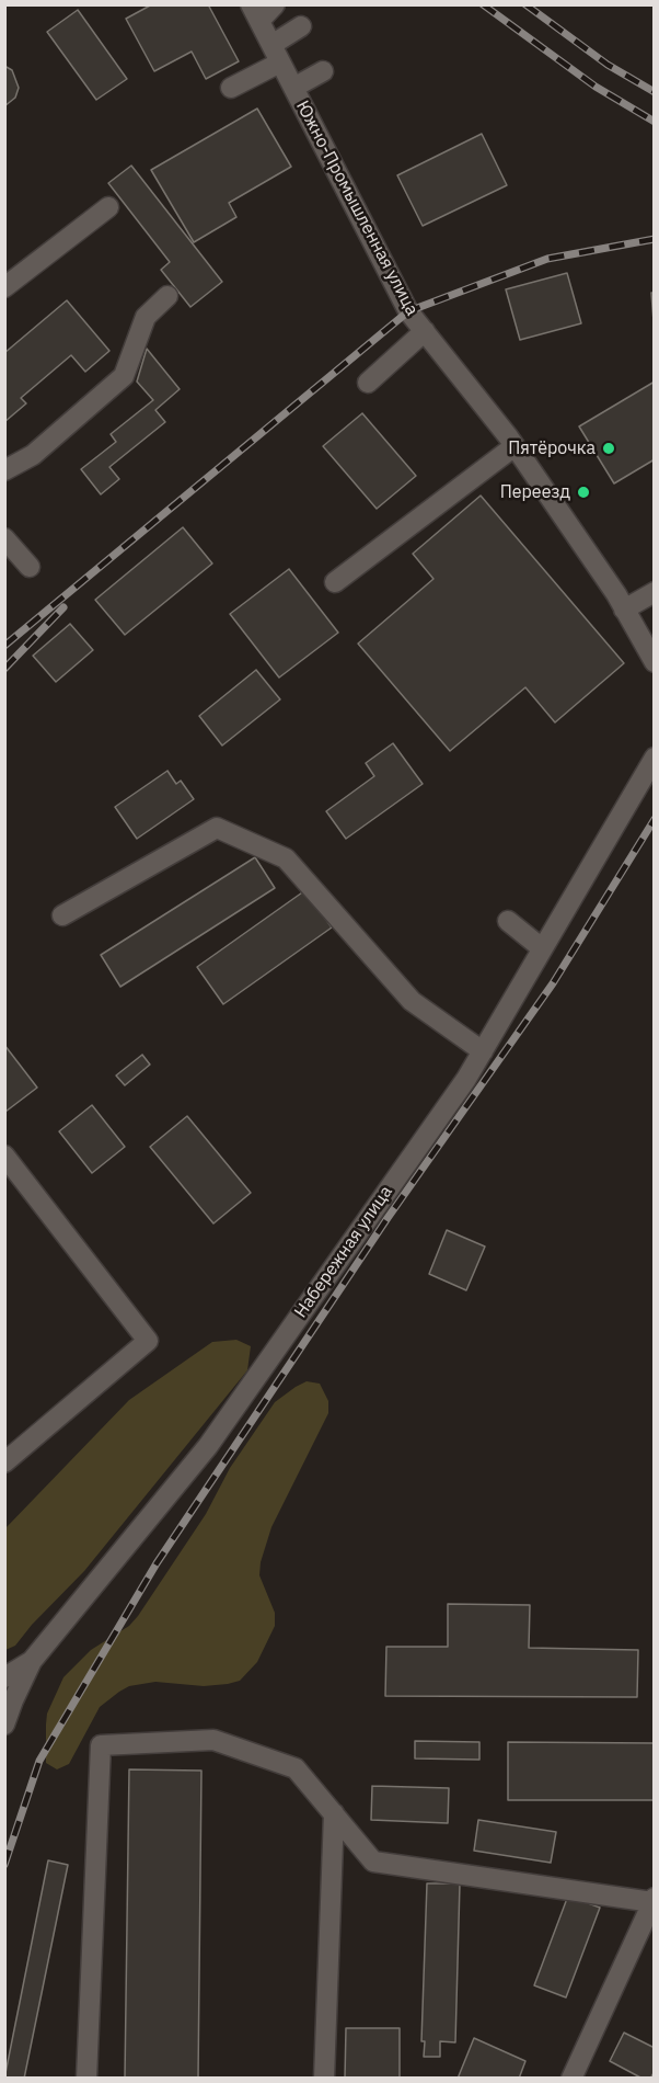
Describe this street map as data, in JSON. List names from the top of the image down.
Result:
{
  "streets": {
    "street": ["Южно-Промышленная улица", "Набережная улица"]
  },
  "places": ["Пятёрочка", "Переезд"]
}
